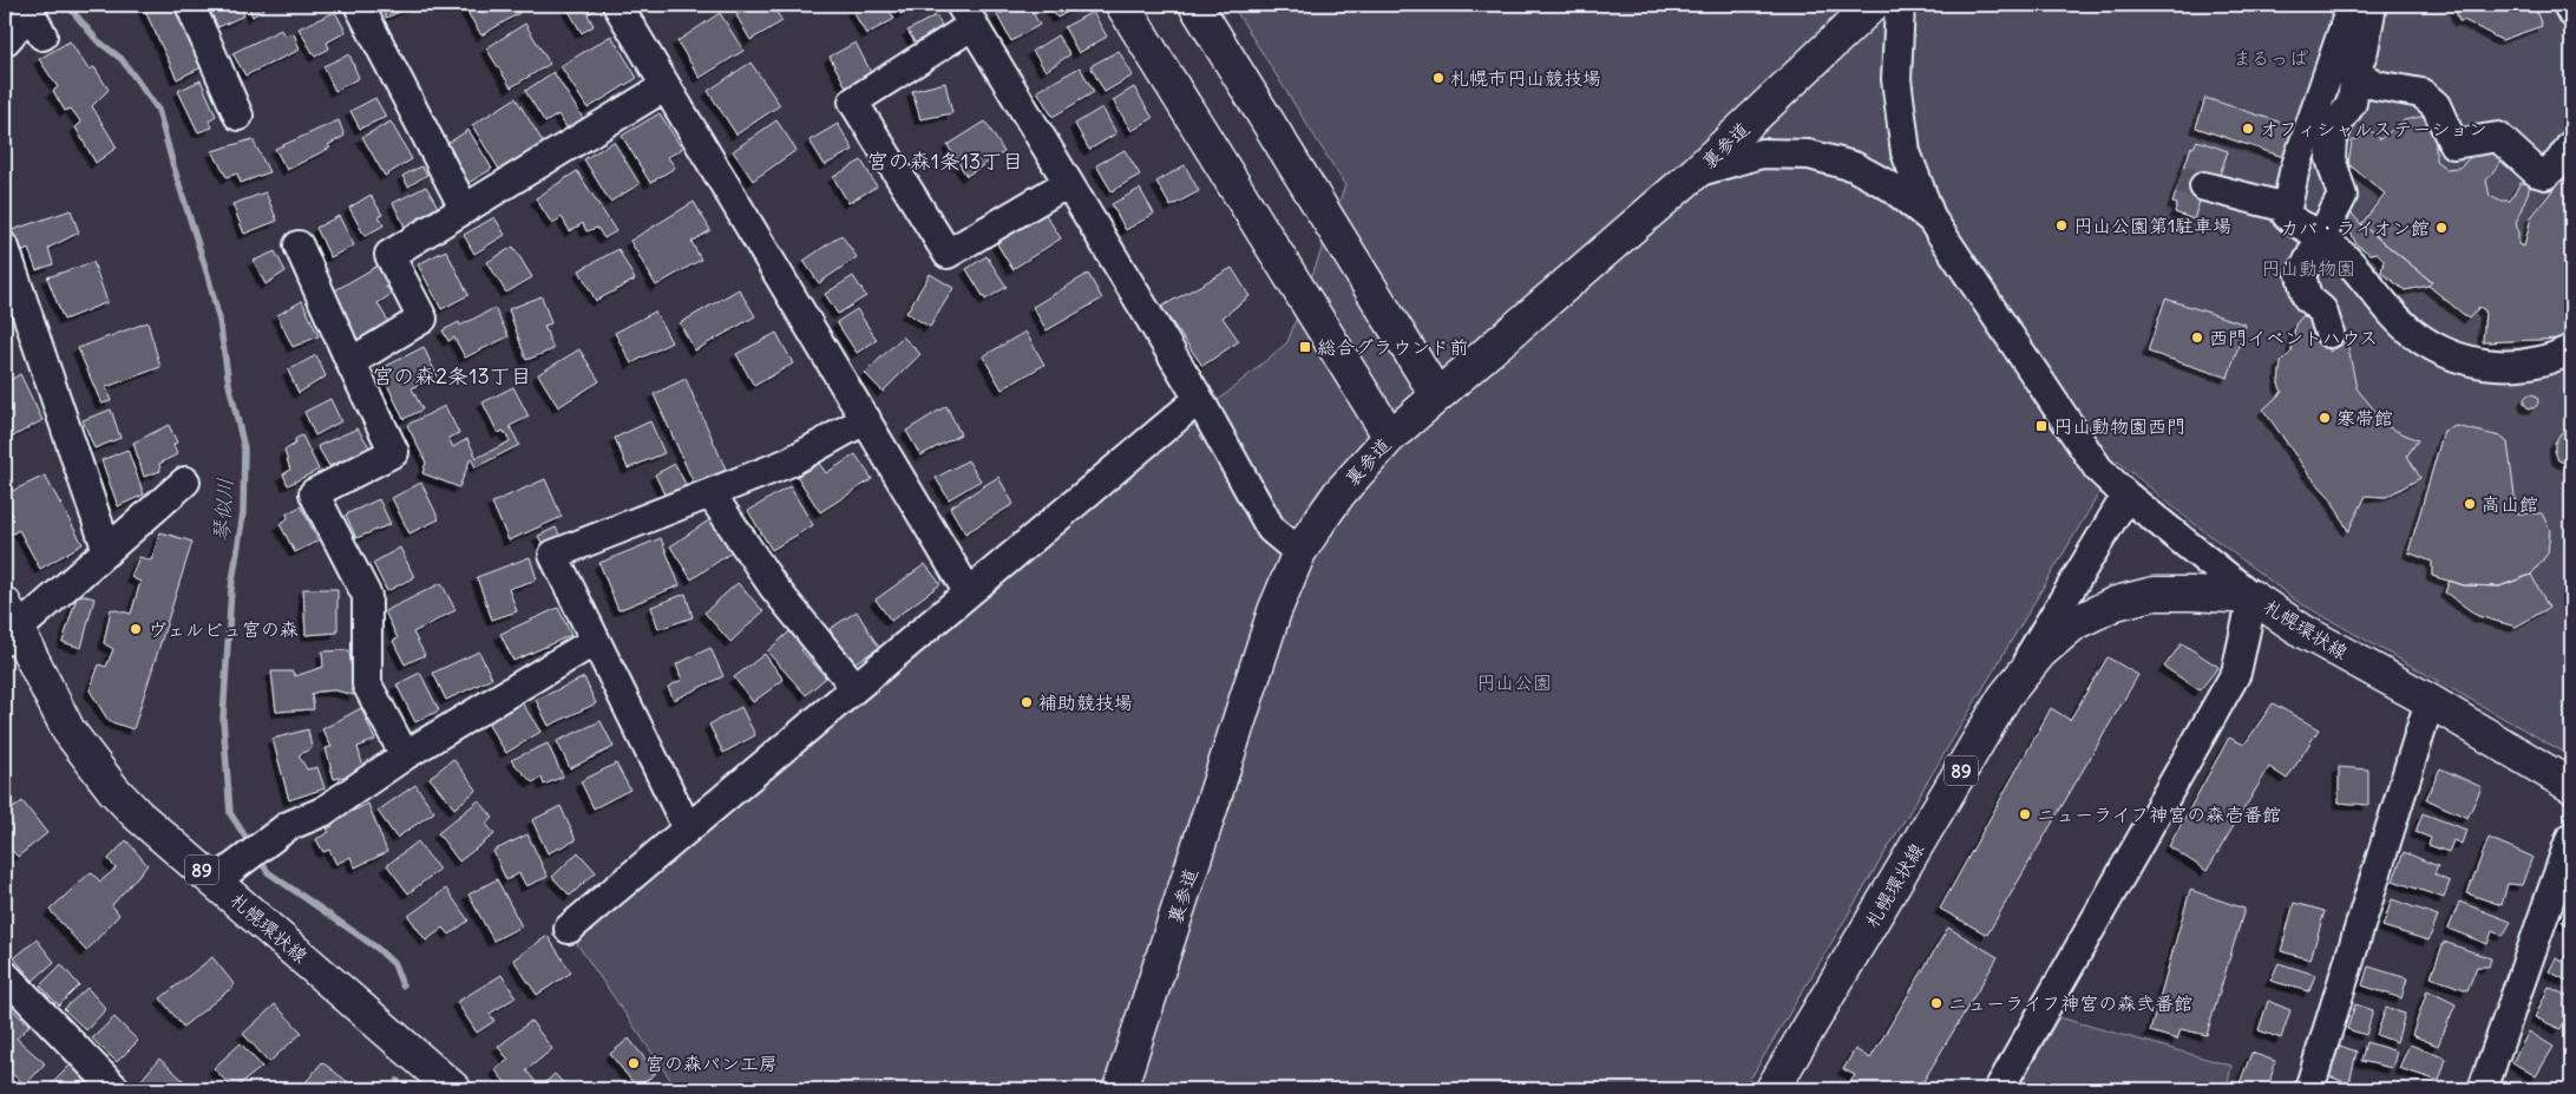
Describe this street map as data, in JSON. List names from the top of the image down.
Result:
{
  "streets": {
    "street": ["裏参道", "札幌環状線", "89"]
  },
  "districts": ["宮の森1条13丁目", "宮の森2条13丁目"],
  "water": ["琴似川"],
  "parks": ["まるっぱ", "円山動物園", "円山公園"],
  "places": {
    "other": [
      "札幌市円山競技場",
      "オフィシャルステーション",
      "円山公園第1駐車場",
      "カバ・ライオン館",
      "西門イベントハウス",
      "寒帯館",
      "高山館",
      "ヴェルビュ宮の森",
      "補助競技場",
      "ニューライフ神宮の森壱番館",
      "ニューライフ神宮の森弐番館",
      "宮の森パン工房"
    ],
    "transit": ["総合グラウンド前", "円山動物園西門"]
  }
}
